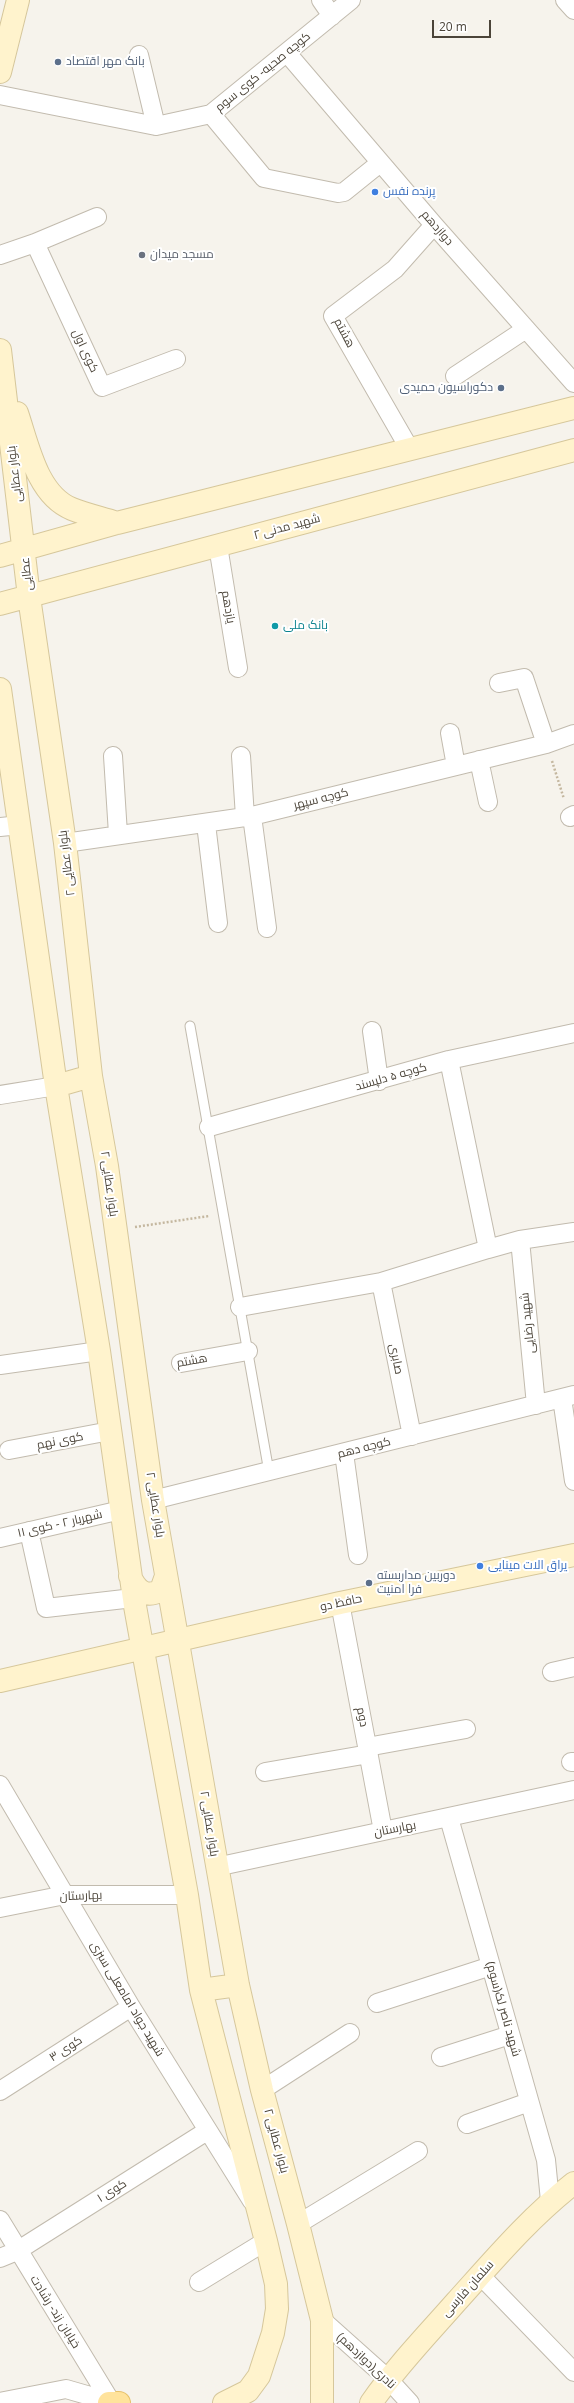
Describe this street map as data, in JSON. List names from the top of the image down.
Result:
{
  "streets": {
    "street": [
      "کوچه صحیه- کوی سوم",
      "دوازدهم",
      "هشتم",
      "کوی اول",
      "بلوار عطایی",
      "شهید مدنی ۲",
      "عطایی",
      "یازدهم",
      "کوچه سپهر",
      "بلوار عطایی ۲",
      "کوچه ۵ دلپسند",
      "شهید رضایی",
      "صابری",
      "کوی نهم",
      "کوچه دهم",
      "شهریار ۲ - کوی ۱۱",
      "حافظ دو",
      "دوم",
      "بهارستان",
      "شهید جواد امامعلی سبزی",
      "شهید ناصر لک(سوم)",
      "کوی ۳",
      "کوی ۱",
      "سلمان فارسی",
      "خیابان زند- رشادت",
      "نادری(دوازدهم)"
    ]
  },
  "crossings": [
    ["کوچه صحیه- کوی سوم", "دوازدهم"],
    ["دوازدهم", "هشتم"],
    ["بلوار عطایی", "عطایی"],
    ["شهید مدنی ۲", "عطایی"],
    ["شهید مدنی ۲", "یازدهم"],
    ["شهید مدنی ۲", "بلوار عطایی ۲"],
    ["عطایی", "بلوار عطایی ۲"],
    ["کوچه سپهر", "بلوار عطایی ۲"],
    ["بلوار عطایی ۲", "کوچه دهم"],
    ["بلوار عطایی ۲", "حافظ دو"],
    ["بلوار عطایی ۲", "بهارستان"],
    ["بلوار عطایی ۲", "نادری(دوازدهم)"],
    ["شهید رضایی", "کوچه دهم"],
    ["صابری", "کوچه دهم"],
    ["حافظ دو", "دوم"],
    ["دوم", "بهارستان"],
    ["بهارستان", "شهید جواد امامعلی سبزی"],
    ["بهارستان", "شهید ناصر لک(سوم)"],
    ["شهید جواد امامعلی سبزی", "کوی ۳"],
    ["شهید جواد امامعلی سبزی", "کوی ۱"],
    ["شهید ناصر لک(سوم)", "سلمان فارسی"],
    ["کوی ۱", "خیابان زند- رشادت"],
    ["سلمان فارسی", "نادری(دوازدهم)"]
  ],
  "places": [
    "بانک مهر اقتصاد",
    "پرنده نفس",
    "مسجد میدان",
    "دکوراسیون حمیدی",
    "بانک ملی",
    "یراق الات مینایی",
    "دوربین مداربسته فرا امنیت"
  ],
  "scale_bar": "20 m"
}
